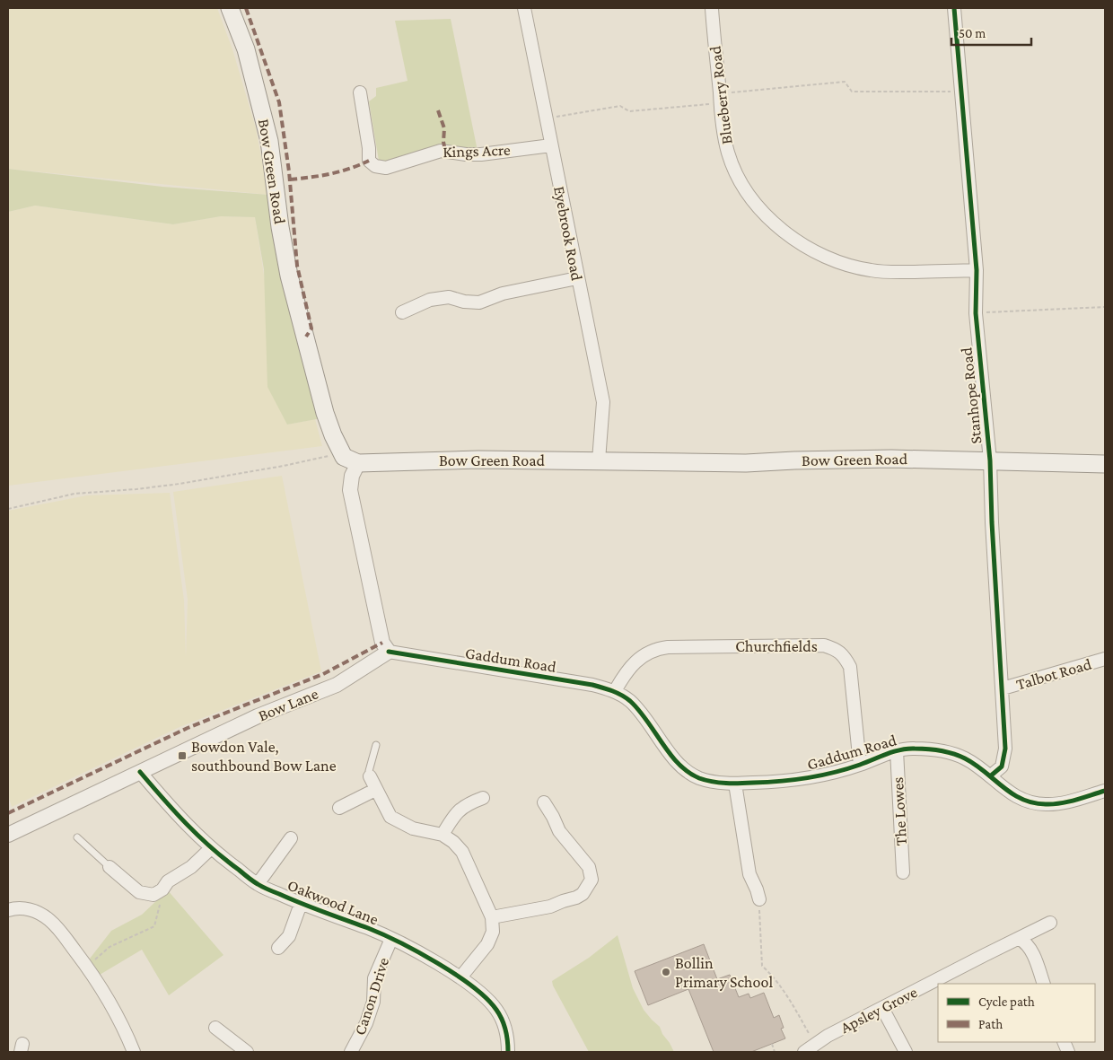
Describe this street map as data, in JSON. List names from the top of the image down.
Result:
{
  "streets": {
    "main road": ["Bow Green Road"],
    "street": [
      "Blueberry Road",
      "Kings Acre",
      "Eyebrook Road",
      "Stanhope Road",
      "Churchfields",
      "Gaddum Road",
      "Talbot Road",
      "Bow Lane",
      "The Lowes",
      "Oakwood Lane",
      "Canon Drive",
      "Apsley Grove"
    ]
  },
  "crossings": [
    ["Blueberry Road", "Stanhope Road"],
    ["Kings Acre", "Eyebrook Road"],
    ["Bow Green Road", "Eyebrook Road"],
    ["Bow Green Road", "Stanhope Road"],
    ["Stanhope Road", "Gaddum Road"],
    ["Stanhope Road", "Talbot Road"],
    ["Churchfields", "Gaddum Road"],
    ["Gaddum Road", "Bow Lane"],
    ["Gaddum Road", "The Lowes"],
    ["Bow Lane", "Oakwood Lane"],
    ["Oakwood Lane", "Canon Drive"]
  ],
  "places": {
    "transit": ["Bowdon Vale, southbound Bow Lane"],
    "other": ["Bollin Primary School"]
  },
  "legend": ["Cycle path", "Path"],
  "scale_bar": "50 m"
}
